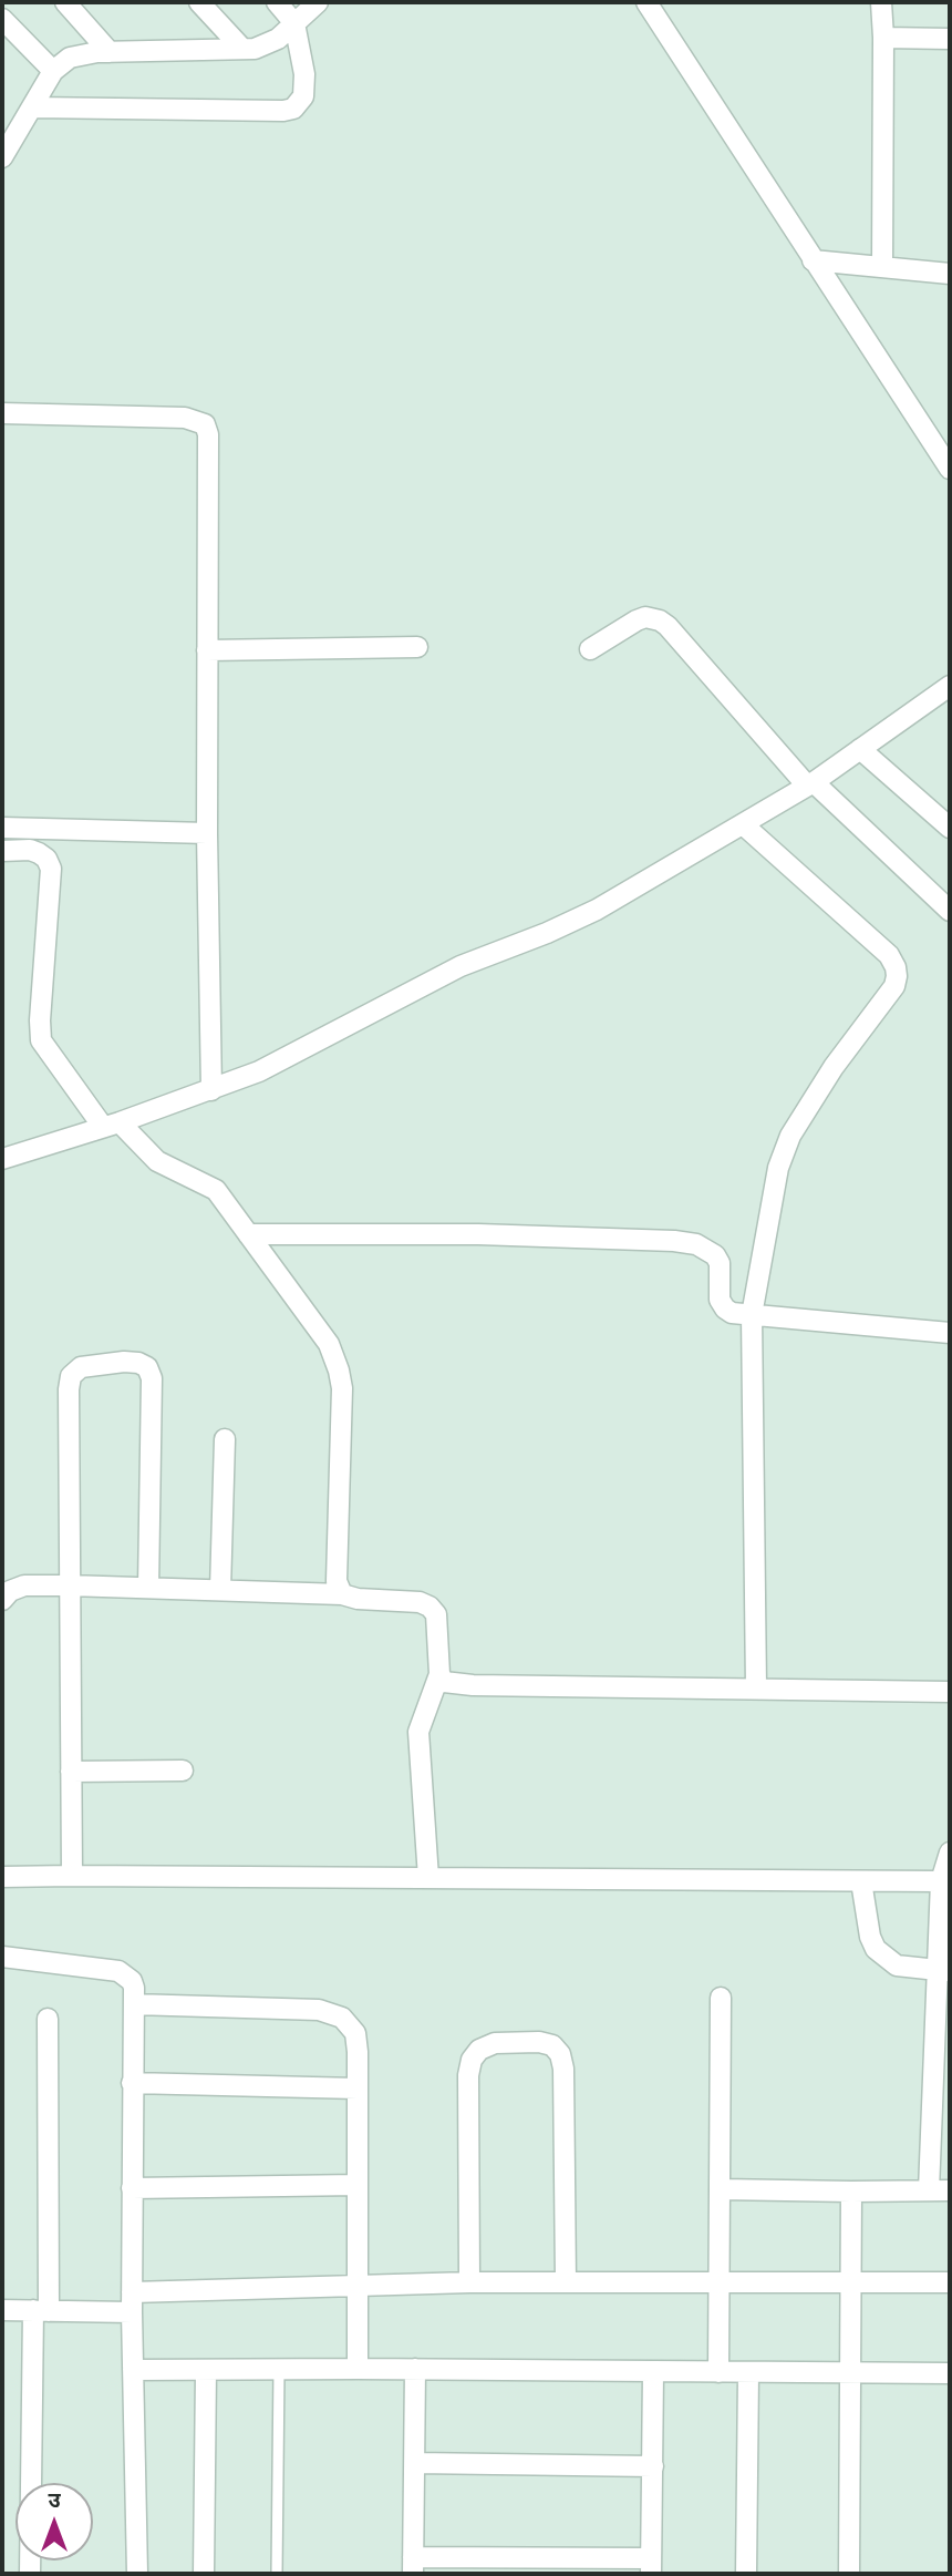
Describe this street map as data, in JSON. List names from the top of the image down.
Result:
{
  "north": "top"
}
